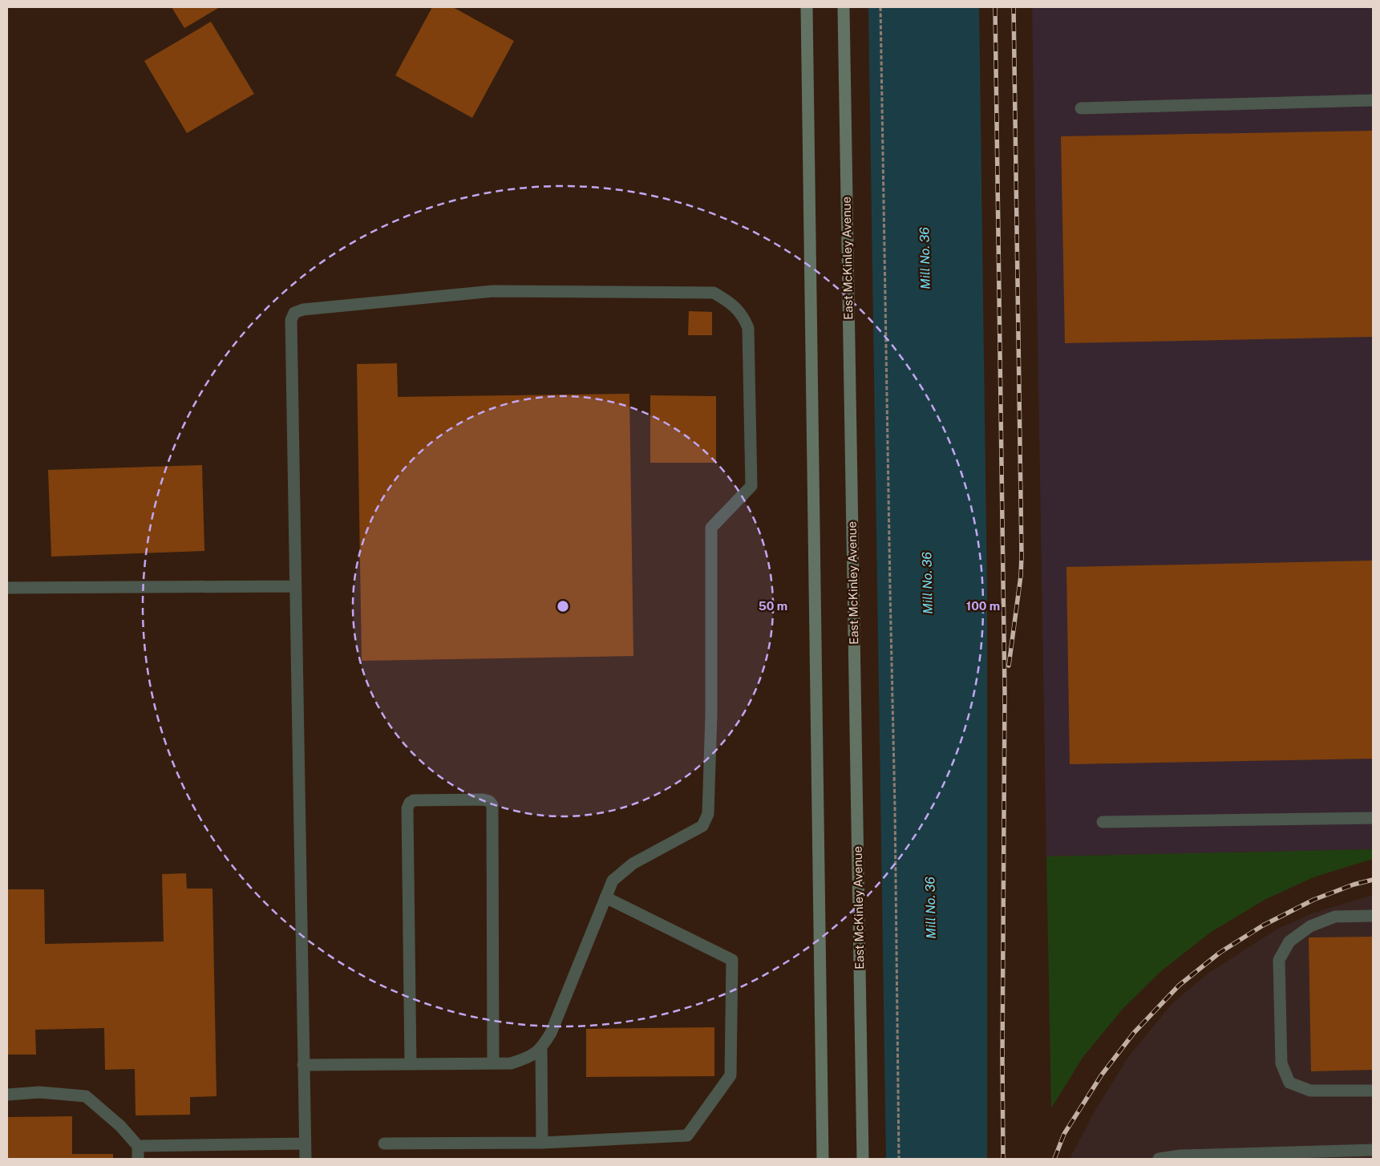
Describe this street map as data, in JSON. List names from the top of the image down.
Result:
{
  "streets": {
    "main road": ["East McKinley Avenue"]
  },
  "water": ["Mill No. 36"],
  "rings": ["50 m", "100 m"]
}
